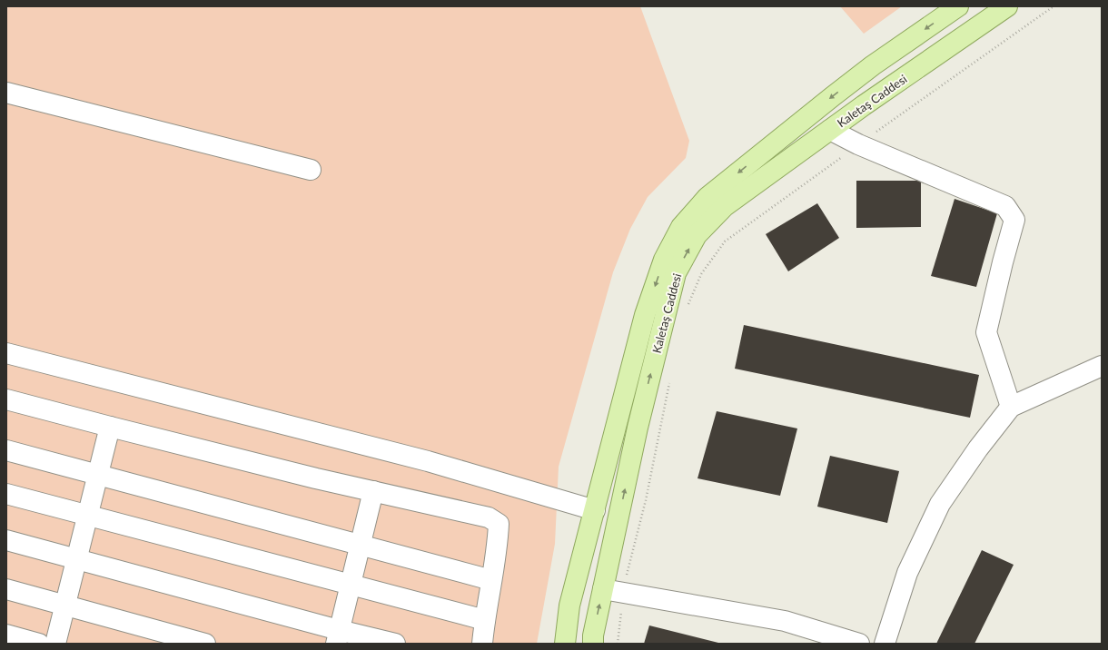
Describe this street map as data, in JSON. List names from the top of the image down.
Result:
{
  "streets": {
    "main road": ["Kaletaş Caddesi"]
  }
}
